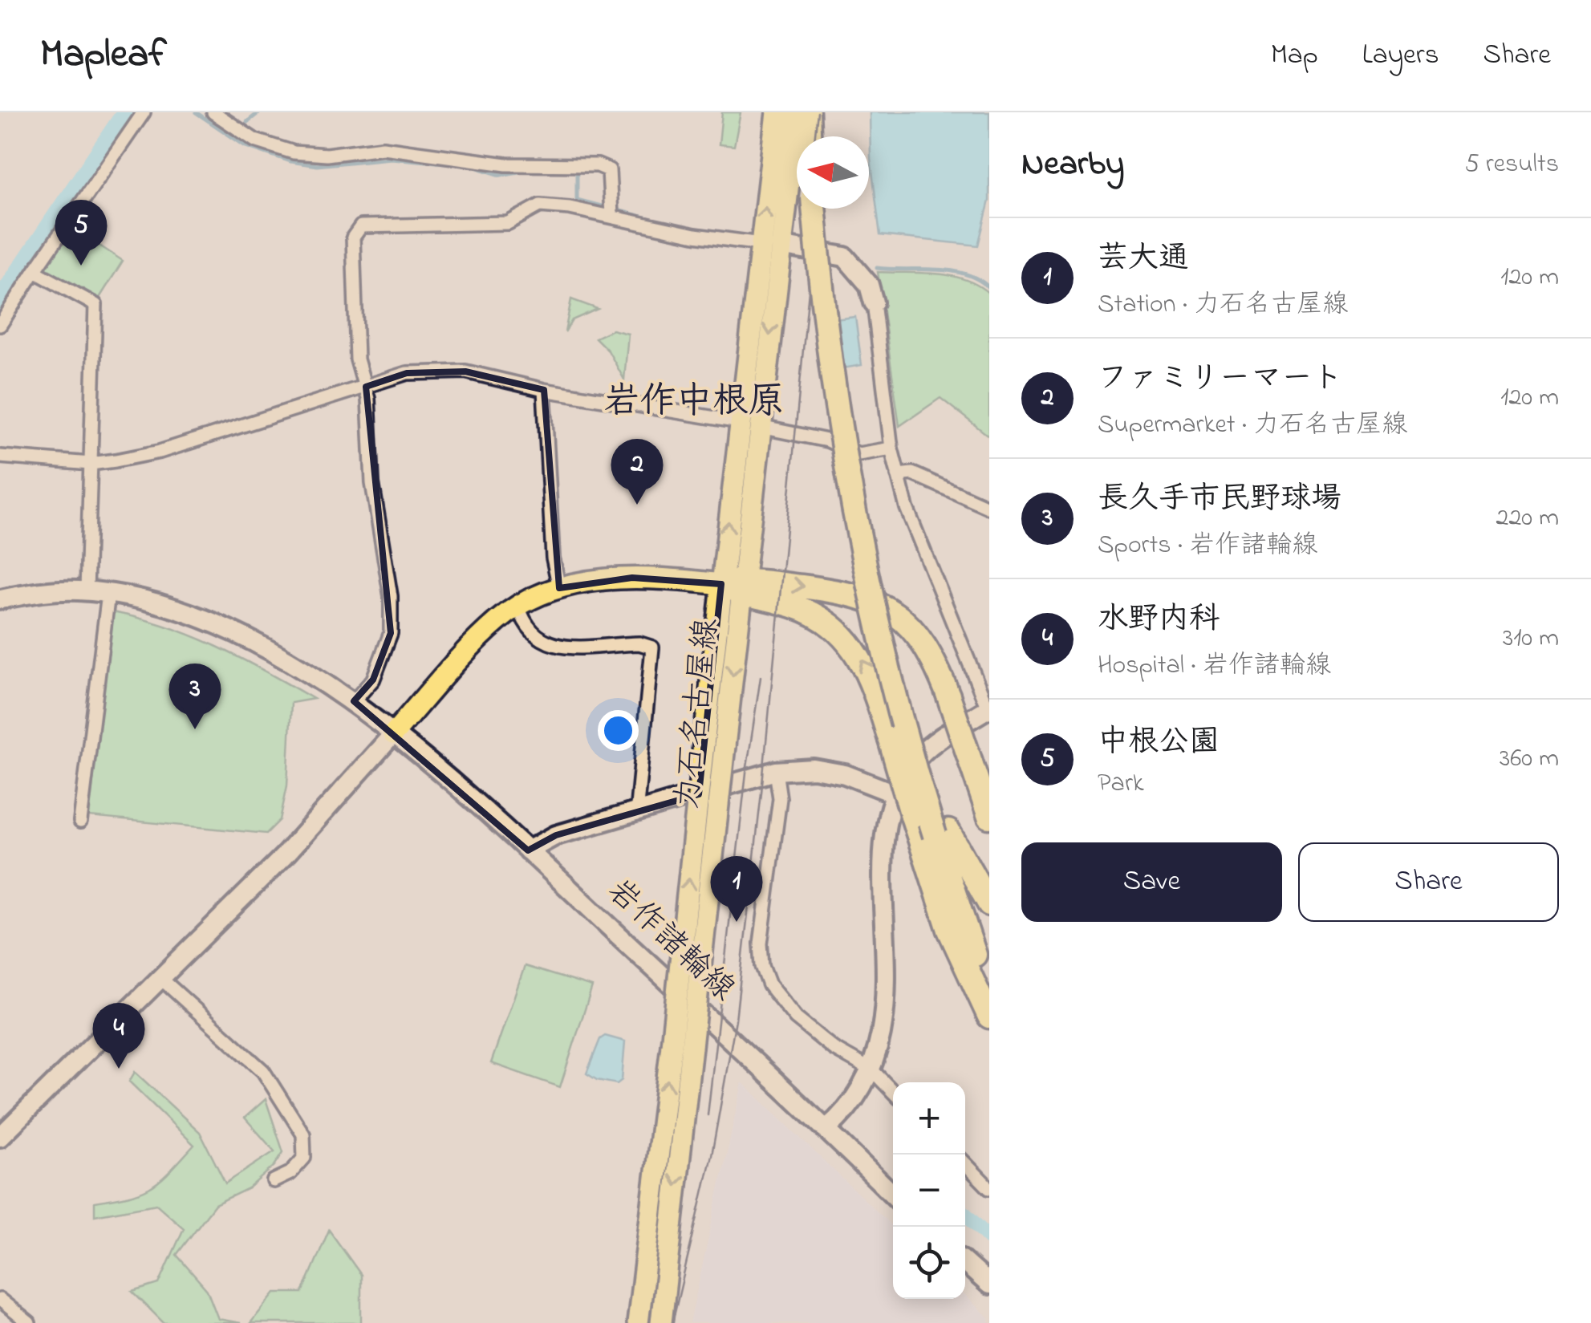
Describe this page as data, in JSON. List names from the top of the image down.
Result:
{
  "streets": {
    "main road": ["力石名古屋線", "岩作諸輪線"]
  },
  "crossings": [
    ["力石名古屋線", "岩作諸輪線"]
  ],
  "districts": ["岩作中根原"],
  "north": "left",
  "page": {
    "header": "Mapleaf",
    "nav": ["Map", "Layers", "Share"],
    "heading": ["Nearby", "5 results"],
    "pins": [
      "5",
      "2",
      "3",
      "1",
      "4"
    ],
    "list": [
      {
        "mark": "1",
        "name": "芸大通",
        "note": "Station · 力石名古屋線",
        "value": "120 m"
      },
      {
        "mark": "2",
        "name": "ファミリーマート",
        "note": "Supermarket · 力石名古屋線",
        "value": "120 m"
      },
      {
        "mark": "3",
        "name": "長久手市民野球場",
        "note": "Sports · 岩作諸輪線",
        "value": "220 m"
      },
      {
        "mark": "4",
        "name": "水野内科",
        "note": "Hospital · 岩作諸輪線",
        "value": "310 m"
      },
      {
        "mark": "5",
        "name": "中根公園",
        "note": "Park",
        "value": "360 m"
      }
    ],
    "buttons": ["Save", "Share"],
    "map_buttons": ["+", "−"]
  }
}
